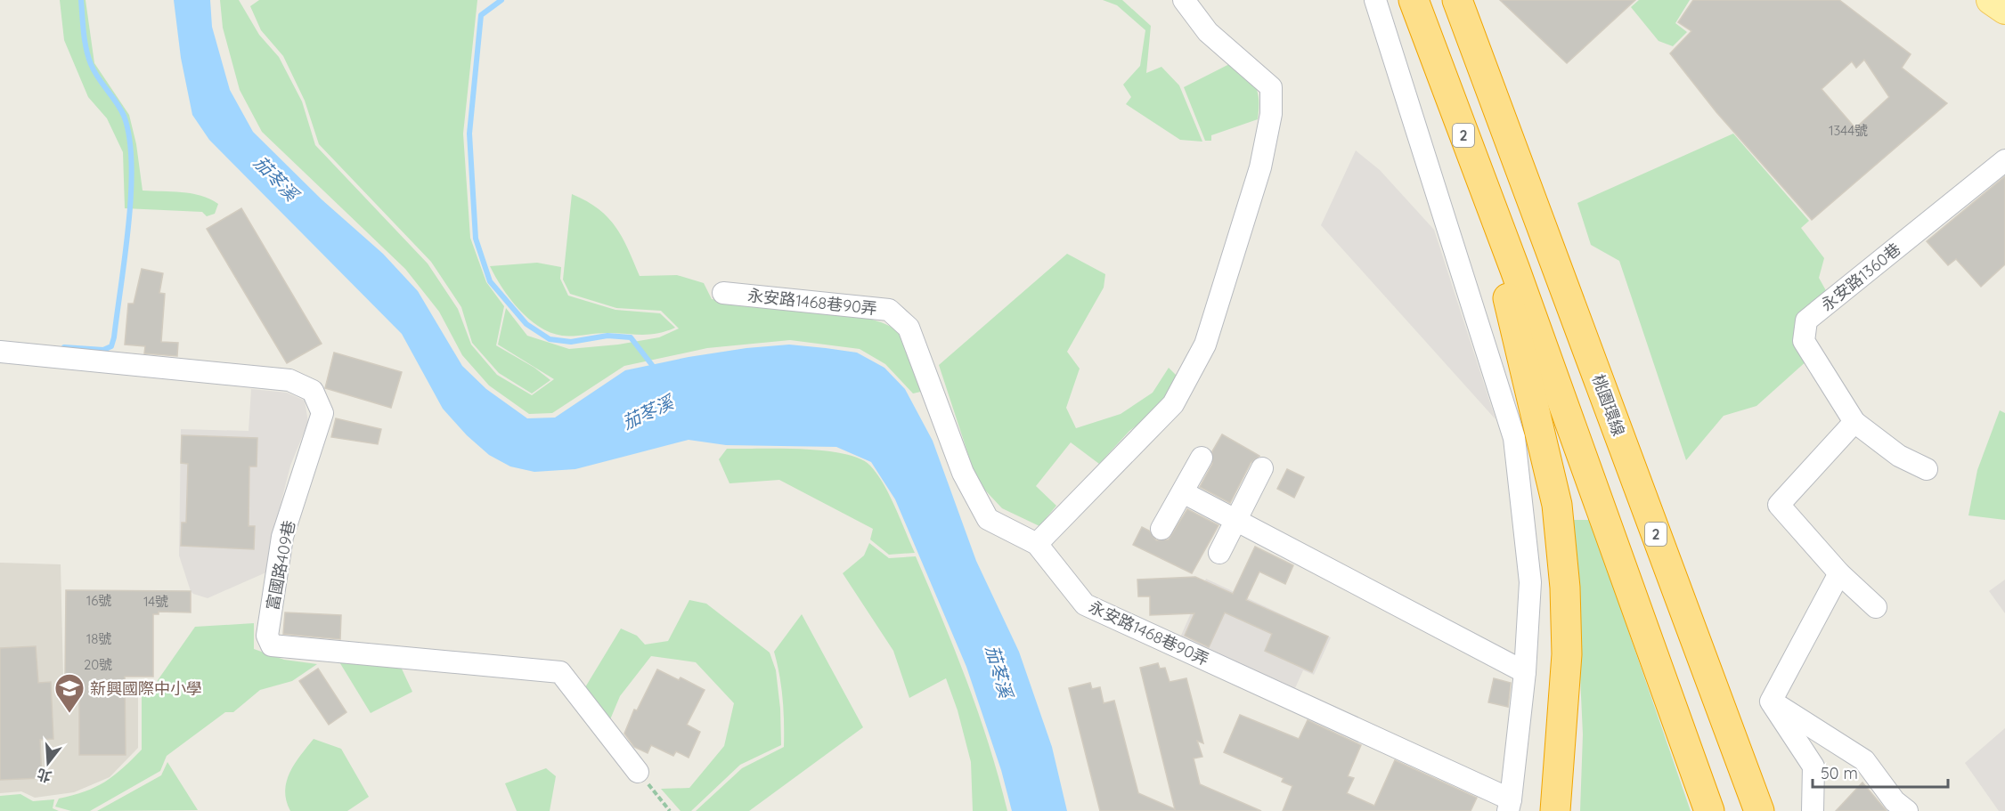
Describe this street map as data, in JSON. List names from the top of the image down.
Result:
{
  "streets": {
    "highway": ["2", "桃園環線"],
    "lane": ["永安路1360巷", "永安路1468巷90弄", "富國路409巷"]
  },
  "water": ["茄苳溪"],
  "places": {
    "school or university": ["新興國際中小學"]
  },
  "house_numbers": [
    "1344號",
    "16號",
    "14號",
    "18號",
    "20號"
  ],
  "scale_bar": "50 m",
  "north": "bottom"
}
